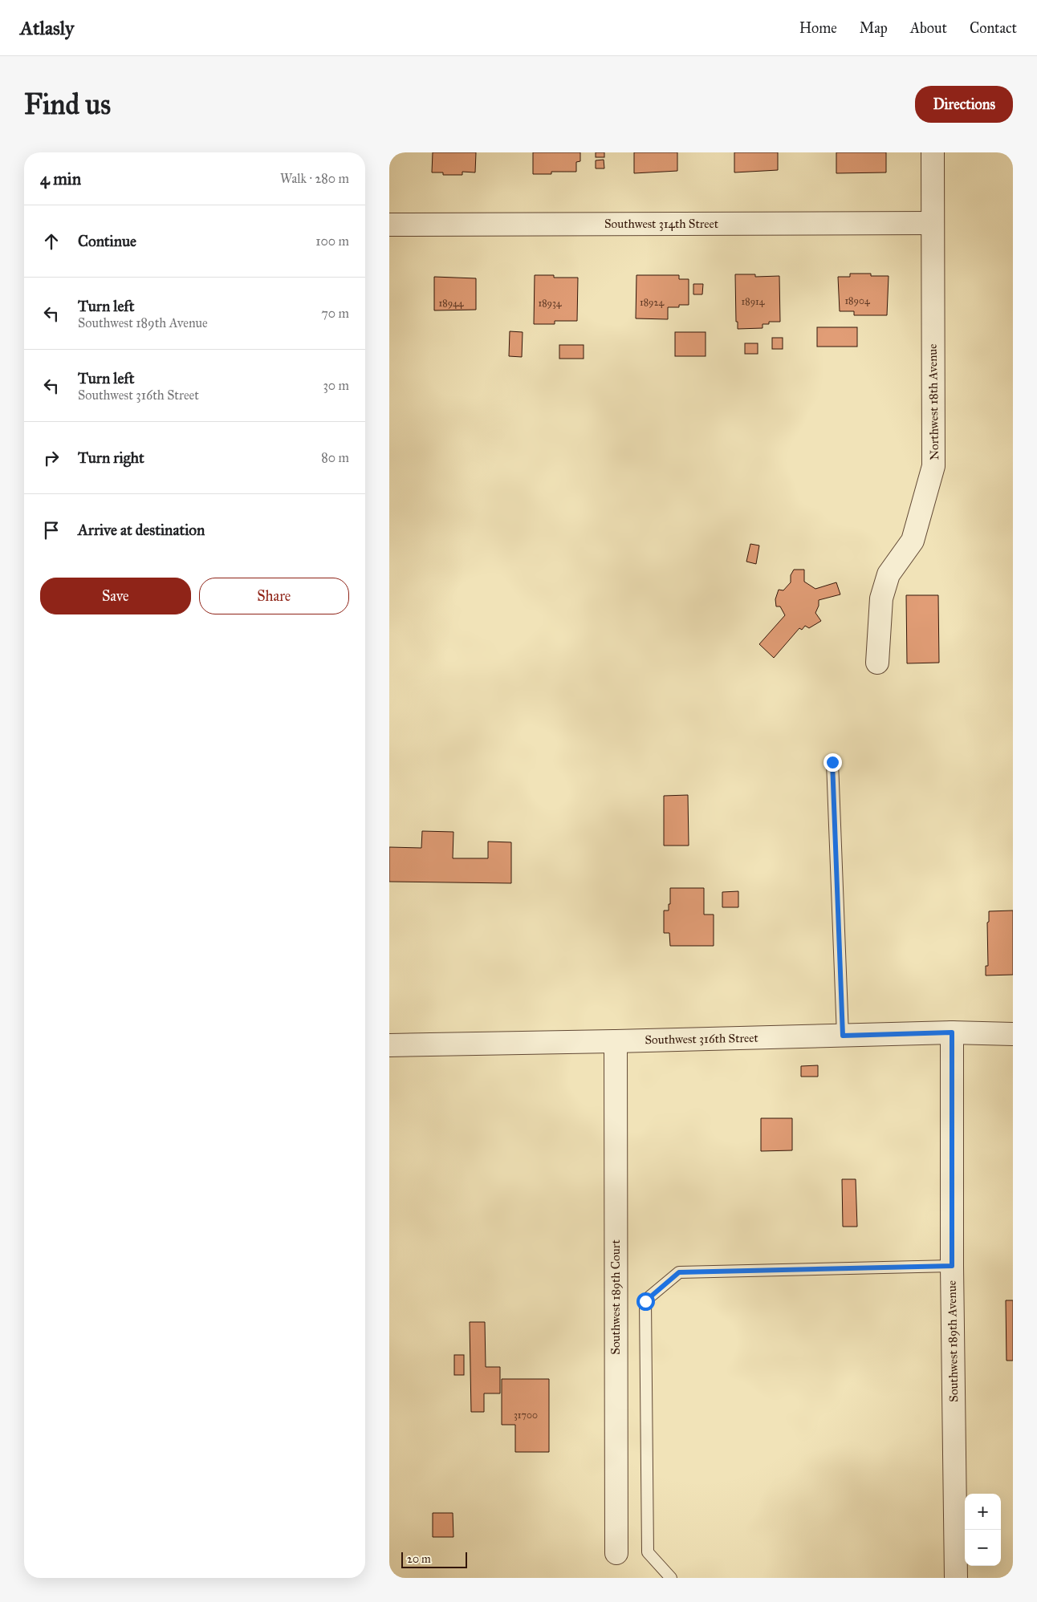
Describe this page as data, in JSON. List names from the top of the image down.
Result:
{
  "streets": {
    "street": [
      "Southwest 314th Street",
      "Northwest 18th Avenue",
      "Southwest 316th Street",
      "Southwest 189th Court",
      "Southwest 189th Avenue"
    ]
  },
  "crossings": [
    ["Southwest 314th Street", "Northwest 18th Avenue"],
    ["Southwest 316th Street", "Southwest 189th Court"],
    ["Southwest 316th Street", "Southwest 189th Avenue"]
  ],
  "house_numbers": [
    "18904",
    "18914",
    "18924",
    "18944",
    "18934",
    "31700"
  ],
  "scale_bar": "20 m",
  "page": {
    "header": "Atlasly",
    "nav": [
      "Home",
      "Map",
      "About",
      "Contact"
    ],
    "buttons": [
      "Directions",
      ["Save", "Share"]
    ],
    "title": "Find us",
    "heading": ["4 min", "Walk · 280 m"],
    "list": [
      ["Continue", "100 m"],
      ["Turn left", "Southwest 189th Avenue", "70 m"],
      ["Turn left", "Southwest 316th Street", "30 m"],
      ["Turn right", "80 m"],
      "Arrive at destination"
    ],
    "map_buttons": ["+", "−"],
    "scale": "20 m"
  }
}
